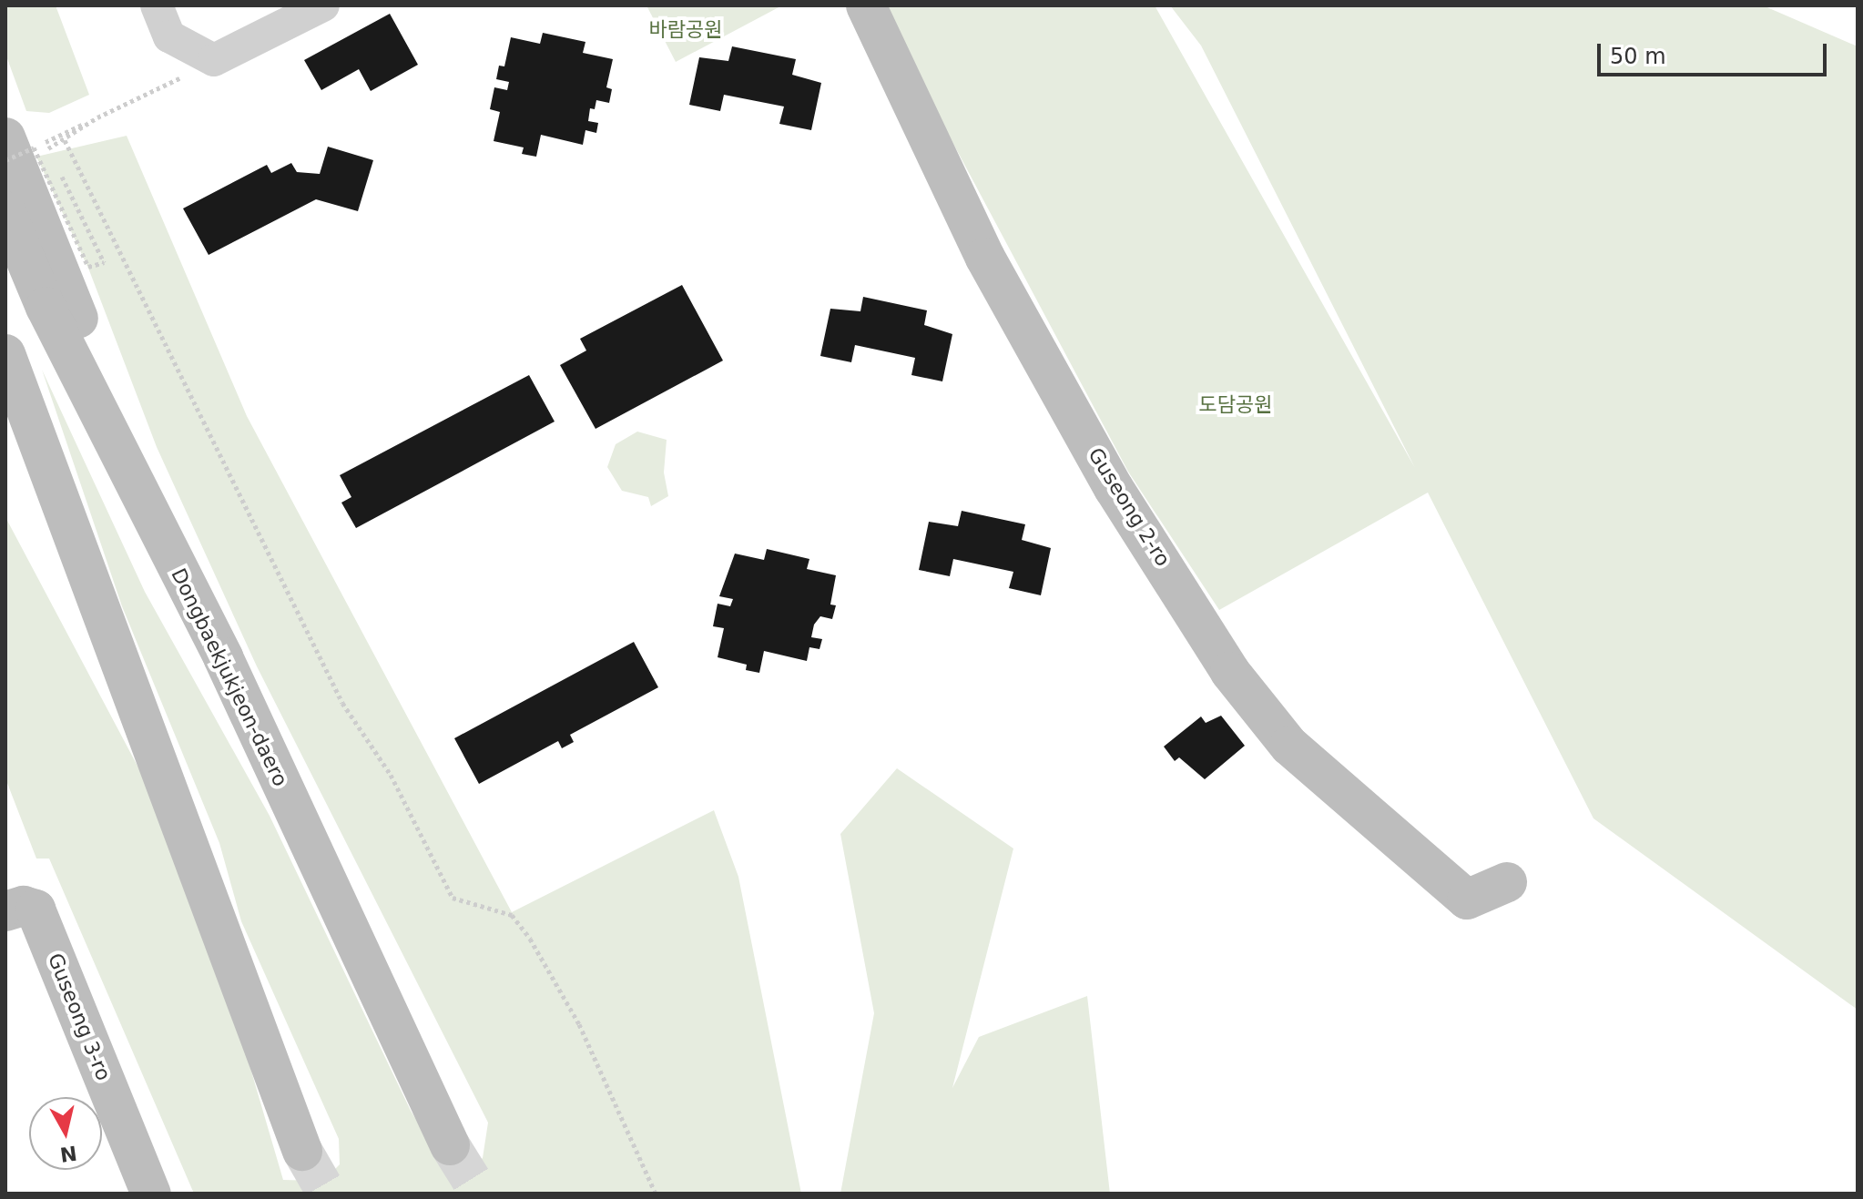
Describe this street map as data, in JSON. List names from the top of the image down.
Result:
{
  "streets": {
    "main road": ["Guseong 2-ro", "Dongbaekjukjeon-daero", "Guseong 3-ro"]
  },
  "parks": ["바람공원", "도담공원"],
  "scale_bar": "50 m",
  "north": "bottom"
}
